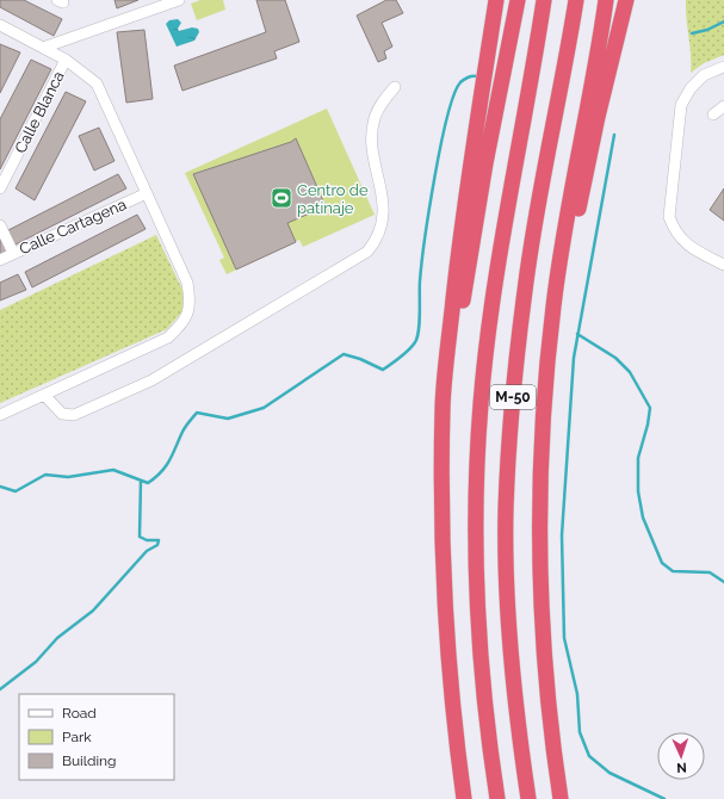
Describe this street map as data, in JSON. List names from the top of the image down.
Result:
{
  "streets": {
    "highway": ["M-50"],
    "street": ["Calle Blanca", "Calle Cartagena"]
  },
  "places": {
    "sports": ["Centro de patinaje"]
  },
  "legend": ["Road", "Park", "Building"],
  "north": "bottom"
}
